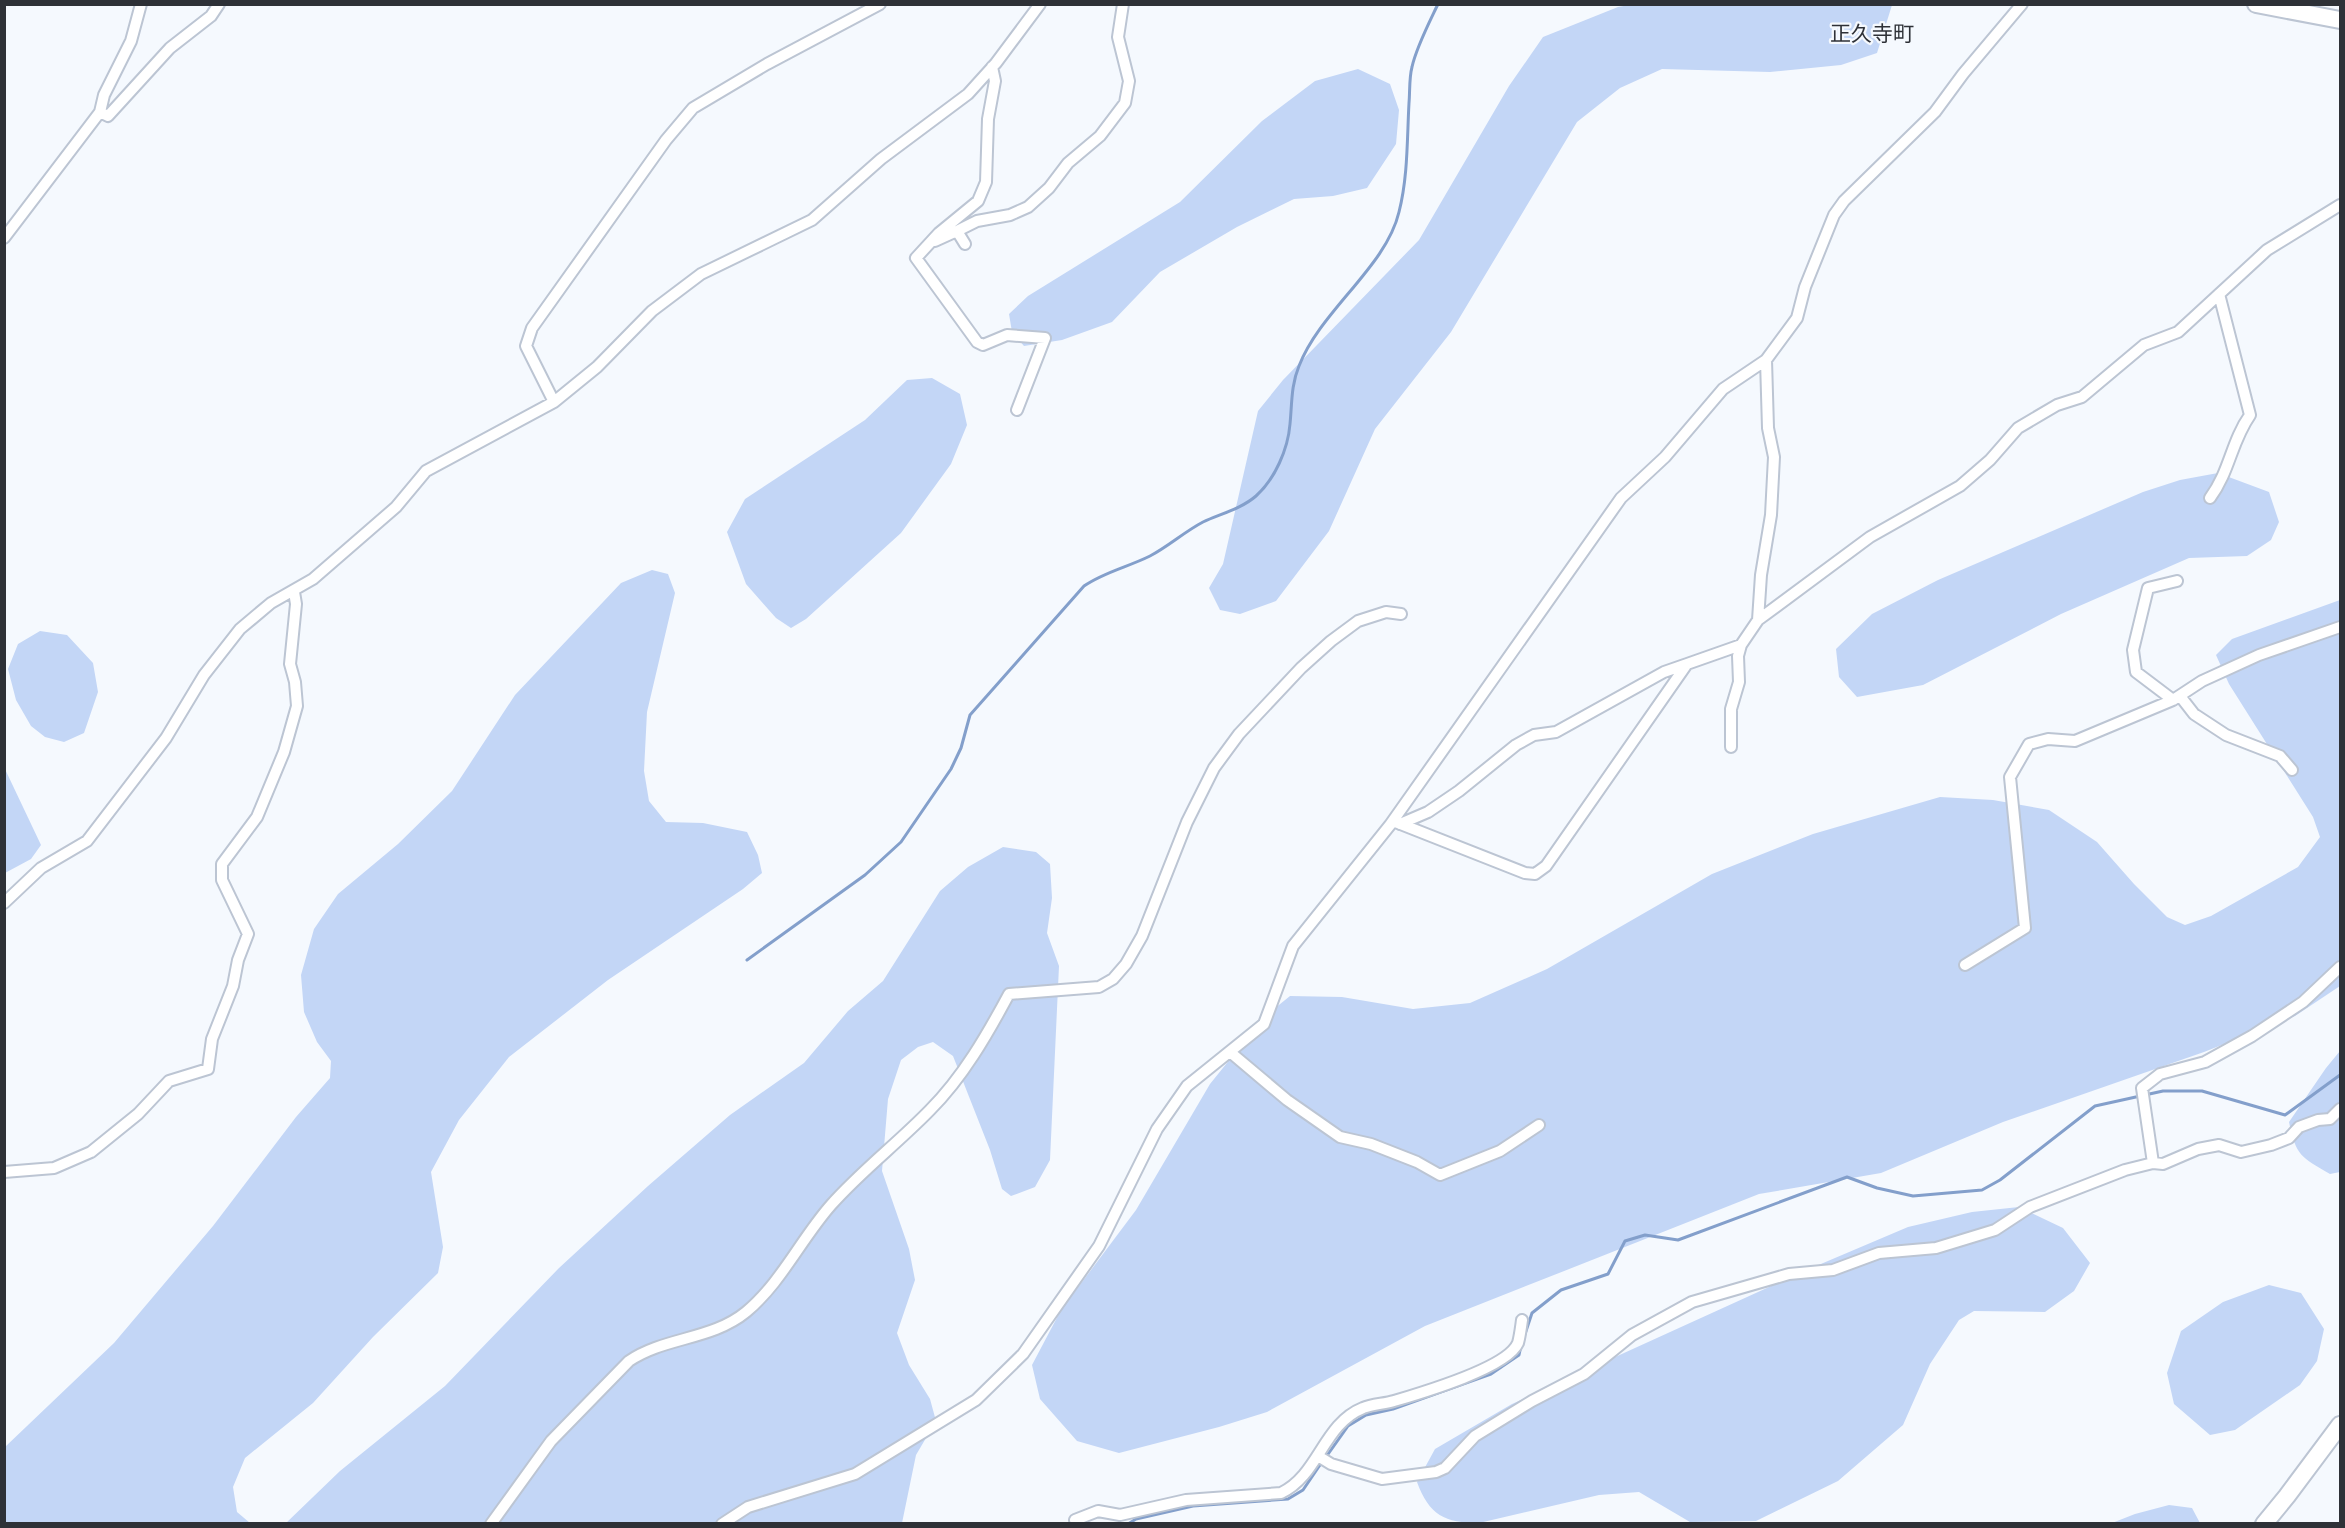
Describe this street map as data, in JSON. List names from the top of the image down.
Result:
{
  "districts": ["正久寺町"]
}
